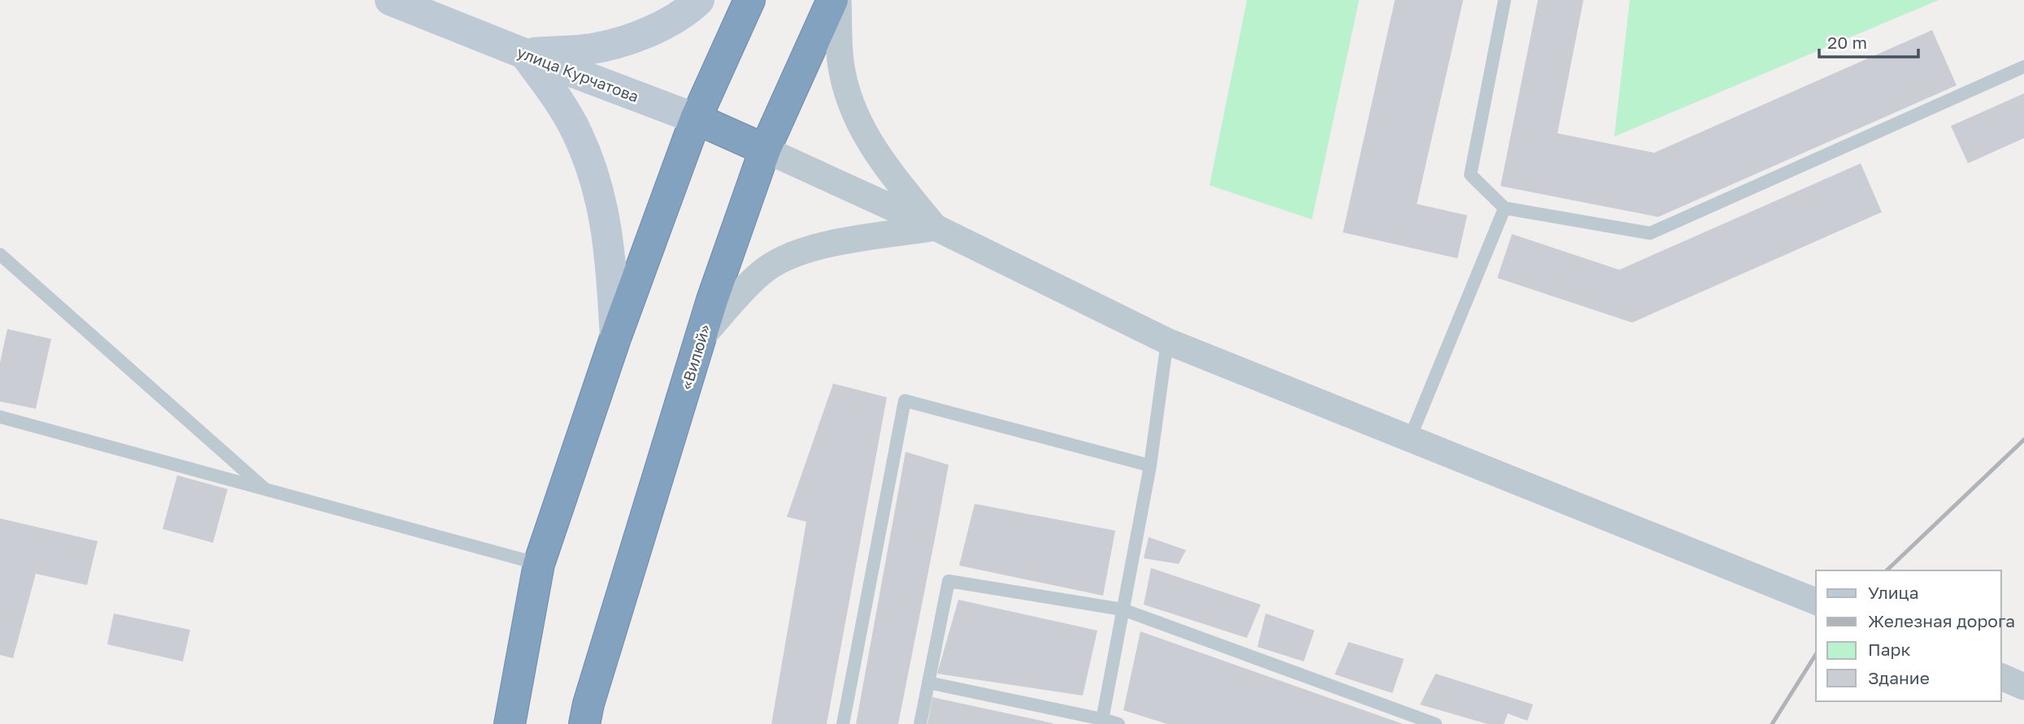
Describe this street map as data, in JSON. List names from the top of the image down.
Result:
{
  "streets": {
    "highway": ["улица Курчатова", "«Вилюй»"]
  },
  "crossings": [
    ["улица Курчатова", "«Вилюй»"]
  ],
  "legend": [
    "Улица",
    "Железная дорога",
    "Парк",
    "Здание"
  ],
  "scale_bar": "20 m"
}
